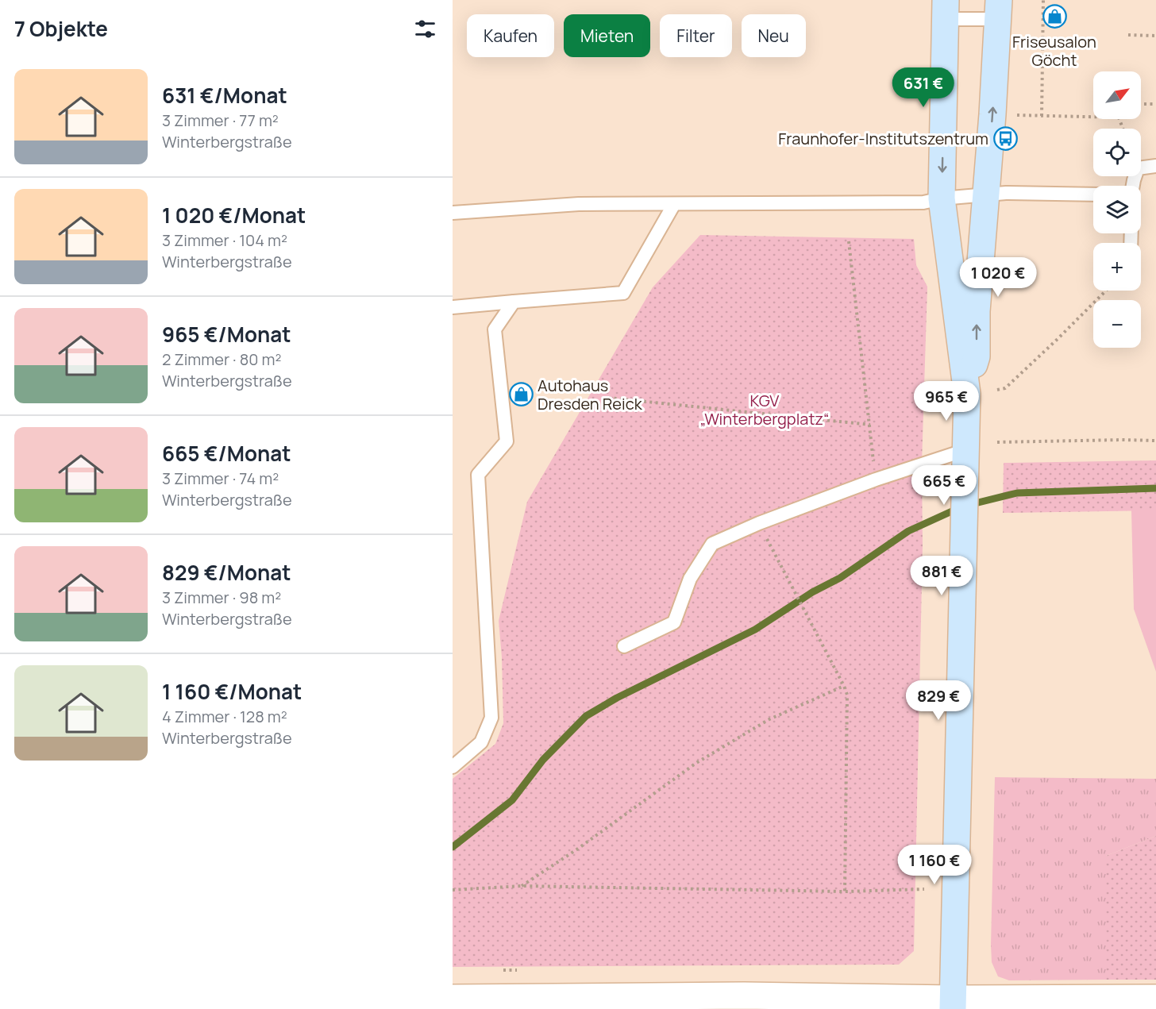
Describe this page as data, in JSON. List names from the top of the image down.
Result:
{
  "parks": ["KGV „Winterbergplatz“"],
  "places": {
    "shop": ["Friseusalon Göcht", "Autohaus Dresden Reick"],
    "bus stop": ["Fraunhofer-Institutszentrum"]
  },
  "north": "top right",
  "page": {
    "heading": "7 Objekte",
    "chip": [
      "Kaufen",
      "Mieten",
      "Filter",
      "Neu"
    ],
    "list": [
      {
        "name": "631 €/Monat",
        "note": "3 Zimmer · 77 m² · Winterbergstraße"
      },
      {
        "name": "1 020 €/Monat",
        "note": "3 Zimmer · 104 m² · Winterbergstraße"
      },
      {
        "name": "965 €/Monat",
        "note": "2 Zimmer · 80 m² · Winterbergstraße"
      },
      {
        "name": "665 €/Monat",
        "note": "3 Zimmer · 74 m² · Winterbergstraße"
      },
      {
        "name": "829 €/Monat",
        "note": "3 Zimmer · 98 m² · Winterbergstraße"
      },
      {
        "name": "1 160 €/Monat",
        "note": "4 Zimmer · 128 m² · Winterbergstraße"
      }
    ],
    "price": [
      "631 €",
      "1 020 €",
      "965 €",
      "665 €",
      "881 €",
      "829 €",
      "1 160 €"
    ],
    "map_buttons": ["+", "−"]
  }
}
